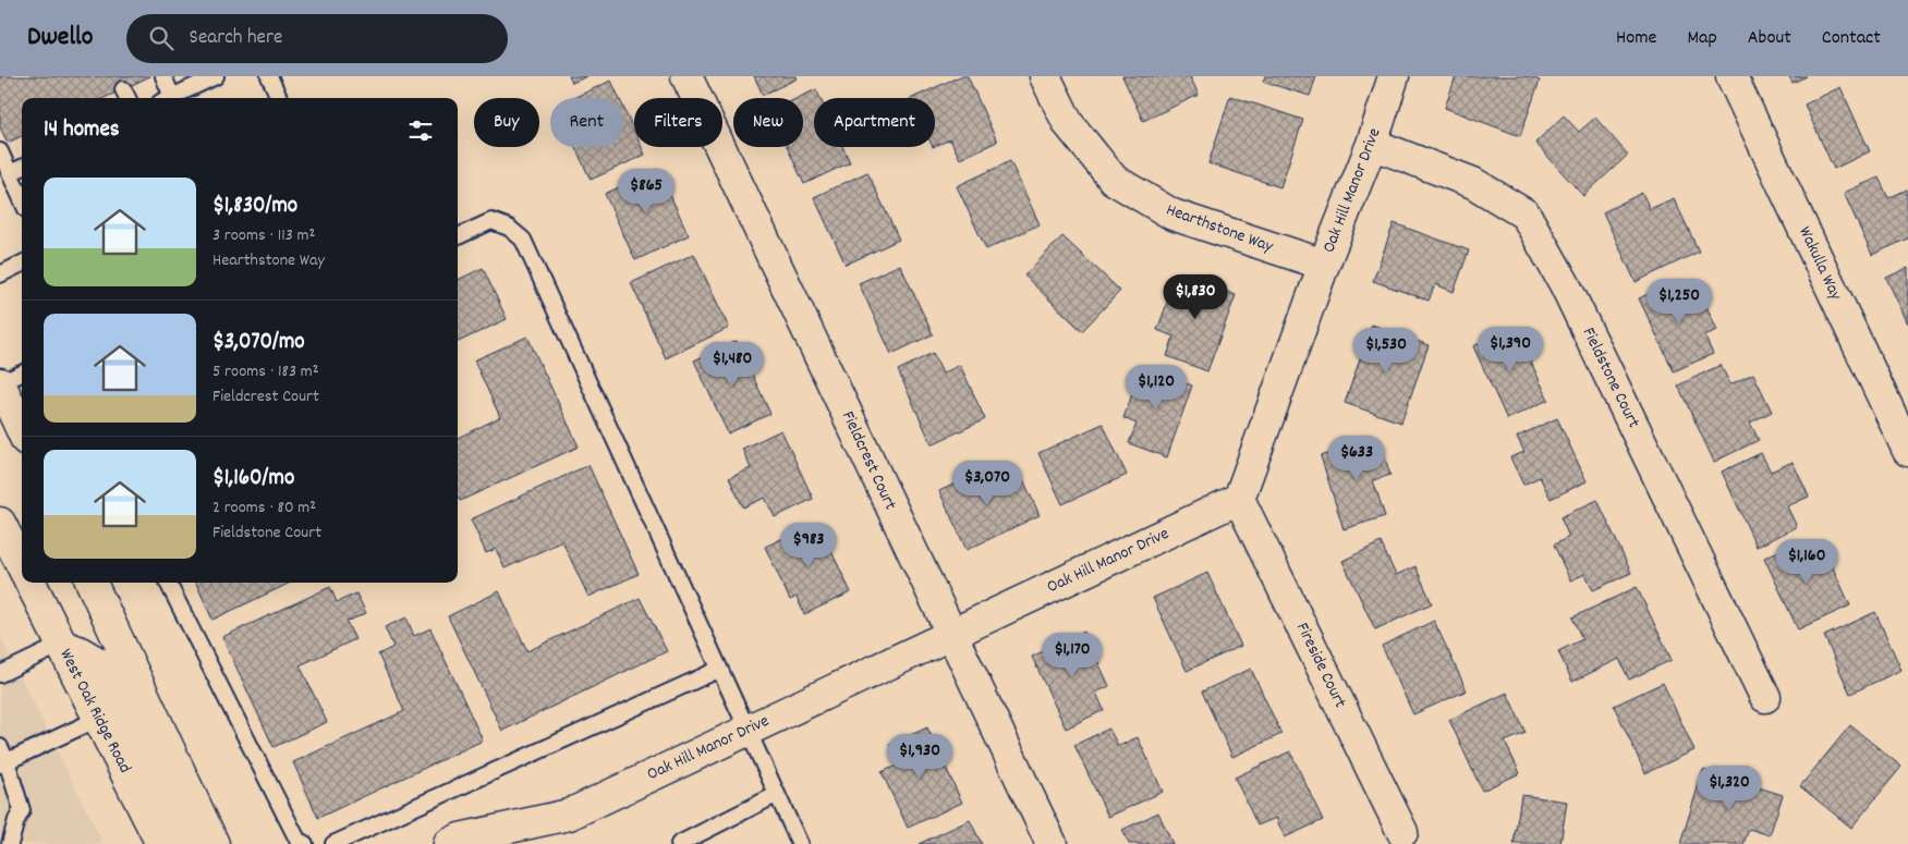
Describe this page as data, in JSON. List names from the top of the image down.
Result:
{
  "streets": {
    "street": [
      "Oak Hill Manor Drive",
      "Hearthstone Way",
      "Wakulla Way",
      "Fieldstone Court",
      "Fieldcrest Court",
      "Fireside Court",
      "West Oak Ridge Road"
    ]
  },
  "crossings": [
    ["Oak Hill Manor Drive", "Hearthstone Way"],
    ["Oak Hill Manor Drive", "Fieldstone Court"],
    ["Oak Hill Manor Drive", "Fieldcrest Court"],
    ["Oak Hill Manor Drive", "Fireside Court"]
  ],
  "page": {
    "header": "Dwello",
    "search": "Search here",
    "nav": [
      "Home",
      "Map",
      "About",
      "Contact"
    ],
    "chip": [
      "Buy",
      "Rent",
      "Filters",
      "New",
      "Apartment"
    ],
    "heading": "14 homes",
    "list": [
      {
        "name": "$1,830/mo",
        "note": "3 rooms · 113 m² · Hearthstone Way"
      },
      {
        "name": "$3,070/mo",
        "note": "5 rooms · 183 m² · Fieldcrest Court"
      },
      {
        "name": "$1,160/mo",
        "note": "2 rooms · 80 m² · Fieldstone Court"
      }
    ],
    "price": [
      "$865",
      "$1,830",
      "$1,250",
      "$1,390",
      "$1,530",
      "$1,480",
      "$1,120",
      "$633",
      "$3,070",
      "$983",
      "$1,160",
      "$1,170",
      "$1,930",
      "$1,320"
    ]
  }
}
